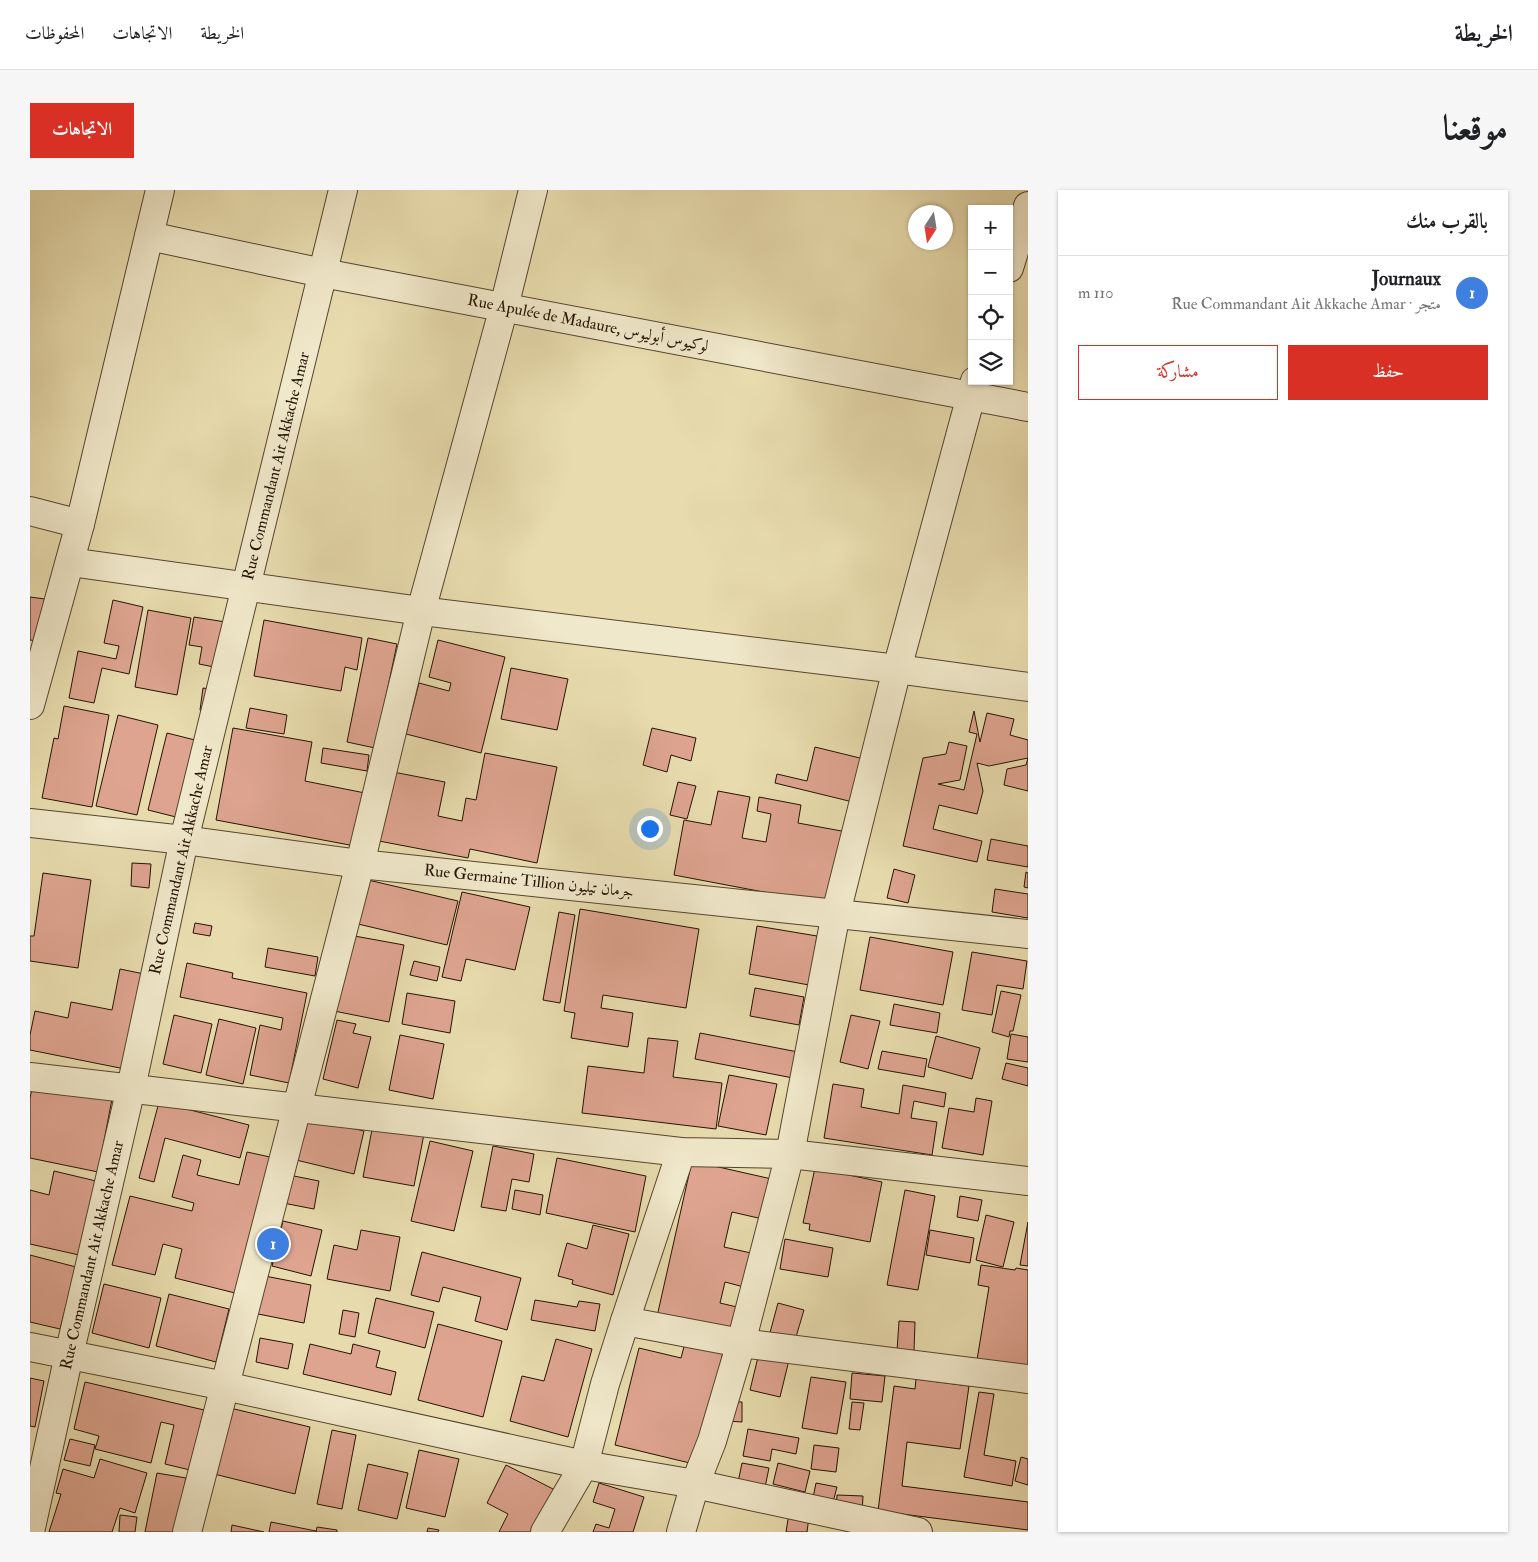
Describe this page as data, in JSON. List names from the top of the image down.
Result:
{
  "streets": {
    "street": ["Rue Apulée de Madaure, لوكيوس أبوليوس", "Rue Commandant Ait Akkache Amar", "Rue Germaine Tillion جرمان تيليون"]
  },
  "crossings": [
    ["Rue Apulée de Madaure, لوكيوس أبوليوس", "Rue Commandant Ait Akkache Amar"],
    ["Rue Commandant Ait Akkache Amar", "Rue Germaine Tillion جرمان تيليون"]
  ],
  "north": "bottom",
  "page": {
    "header": "الخريطة",
    "nav": ["الخريطة", "الاتجاهات", "المحفوظات"],
    "title": "موقعنا",
    "buttons": [
      "الاتجاهات",
      ["حفظ", "مشاركة"]
    ],
    "heading": "بالقرب منك",
    "map_buttons": ["+", "−"],
    "list": [
      {
        "mark": "1",
        "name": "Journaux",
        "note": "متجر · Rue Commandant Ait Akkache Amar",
        "value": "110 m"
      }
    ],
    "pins": "1"
  }
}
